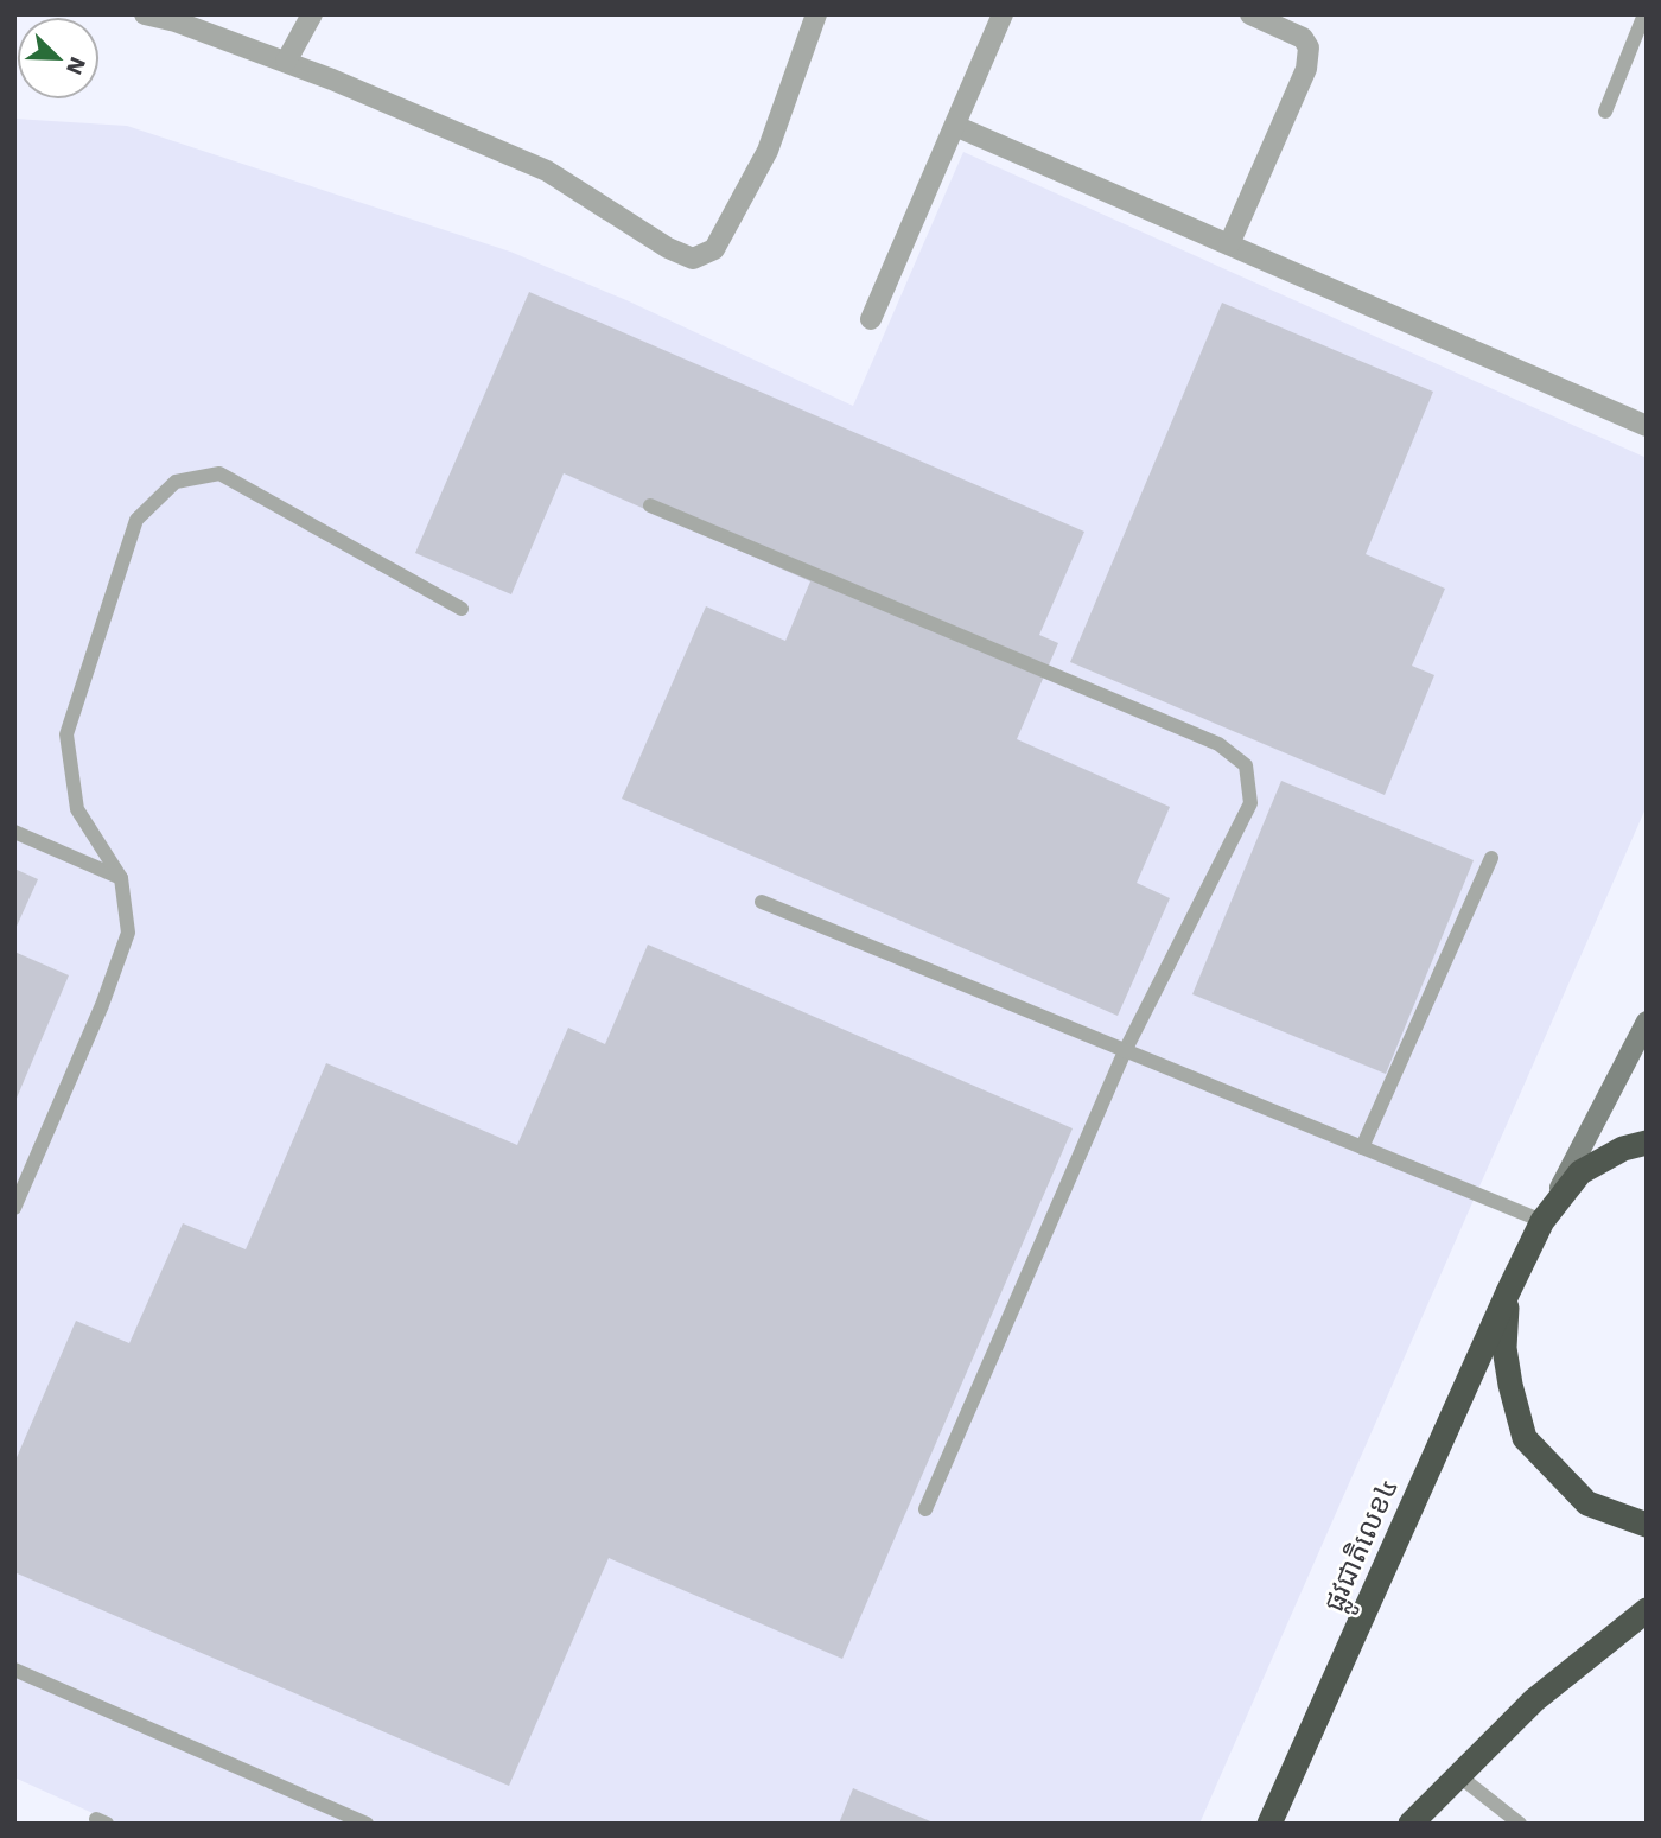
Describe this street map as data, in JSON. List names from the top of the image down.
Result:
{
  "streets": {
    "highway": ["ផ្លូវជាតិលេខ៤"]
  },
  "north": "bottom right"
}
